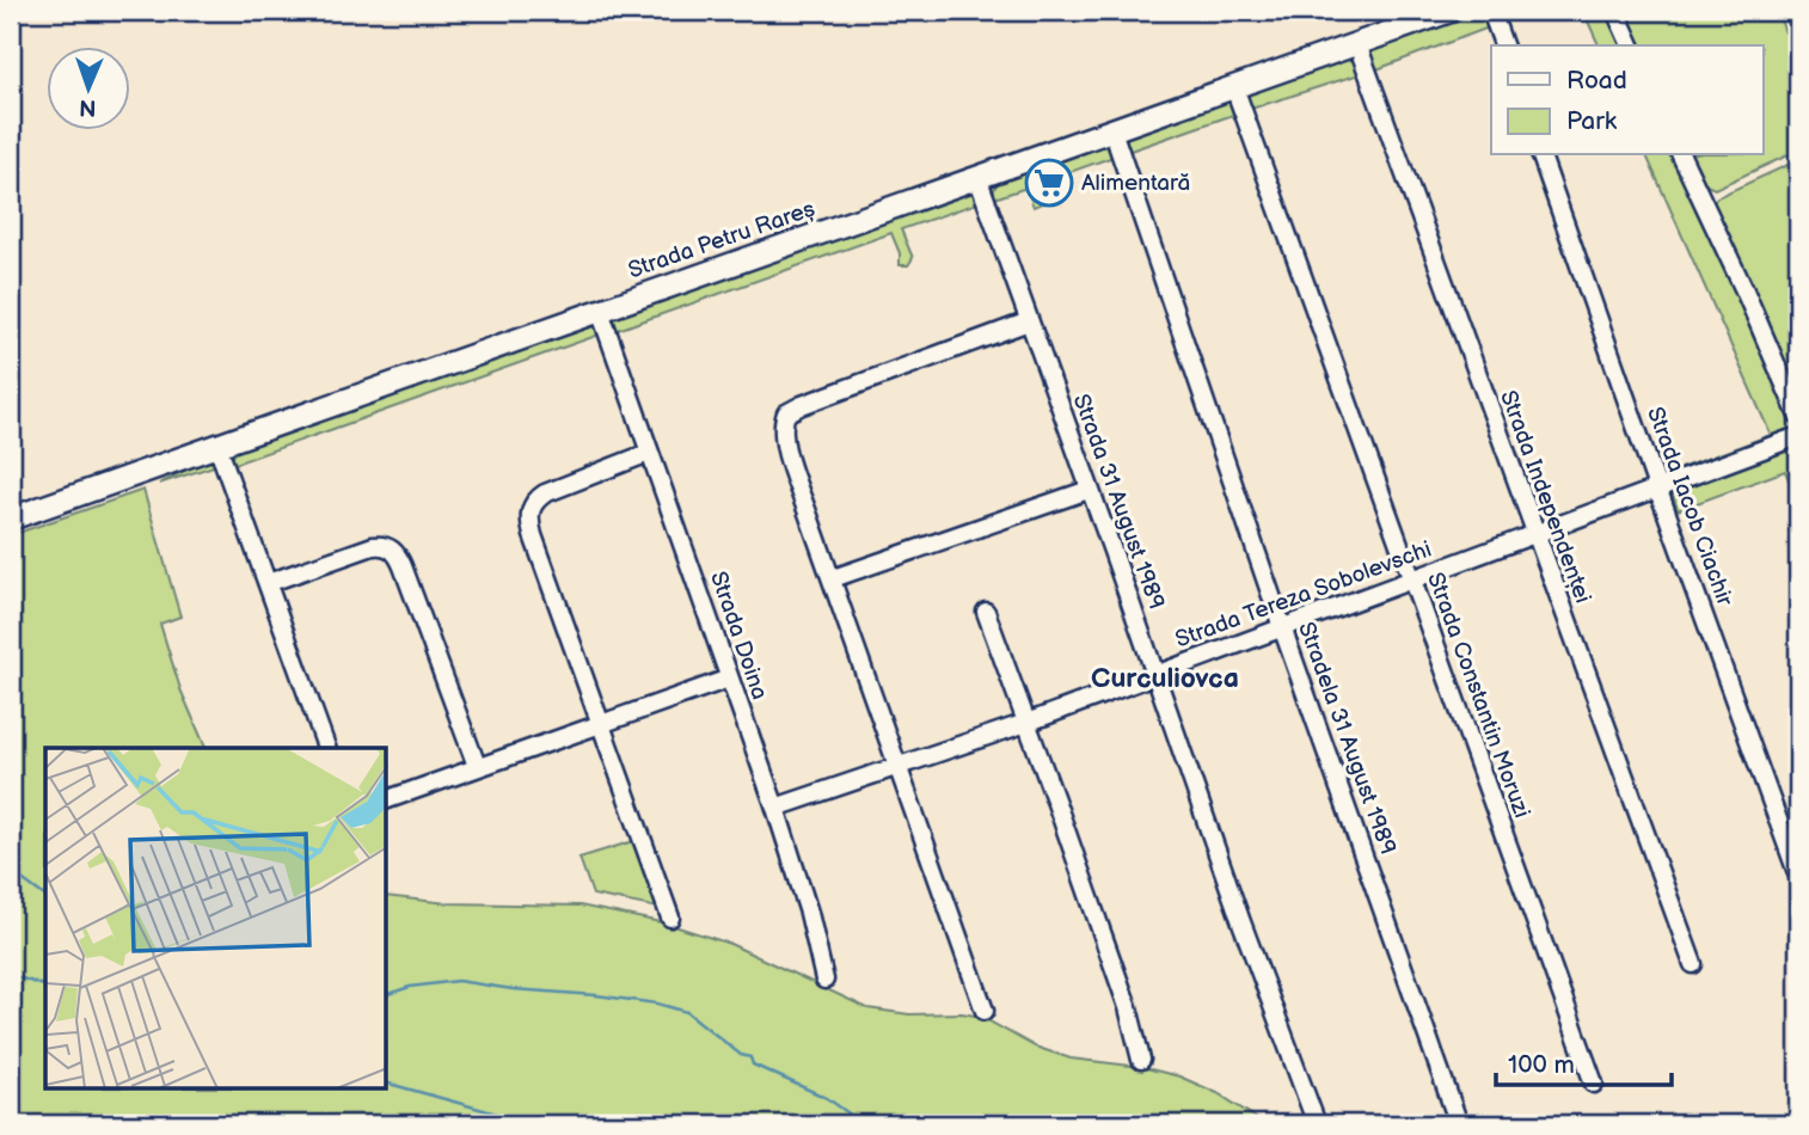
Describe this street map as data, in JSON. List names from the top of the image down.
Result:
{
  "streets": {
    "main road": ["Strada Petru Rareș"],
    "street": [
      "Strada Independenței",
      "Strada 31 August 1989",
      "Strada Iacob Ciachir",
      "Strada Tereza Sobolevschi",
      "Strada Doina",
      "Strada Constantin Moruzi",
      "Stradela 31 August 1989"
    ]
  },
  "crossings": [
    ["Strada Petru Rareș", "Strada Independenței"],
    ["Strada Petru Rareș", "Strada 31 August 1989"],
    ["Strada Petru Rareș", "Strada Doina"],
    ["Strada Petru Rareș", "Strada Constantin Moruzi"],
    ["Strada Petru Rareș", "Stradela 31 August 1989"],
    ["Strada Independenței", "Strada Tereza Sobolevschi"],
    ["Strada 31 August 1989", "Strada Tereza Sobolevschi"],
    ["Strada Iacob Ciachir", "Strada Tereza Sobolevschi"],
    ["Strada Tereza Sobolevschi", "Strada Doina"],
    ["Strada Tereza Sobolevschi", "Strada Constantin Moruzi"],
    ["Strada Tereza Sobolevschi", "Stradela 31 August 1989"]
  ],
  "districts": ["Curculiovca"],
  "places": {
    "supermarket": ["Alimentară"]
  },
  "legend": ["Road", "Park"],
  "scale_bar": "100 m",
  "north": "bottom"
}
